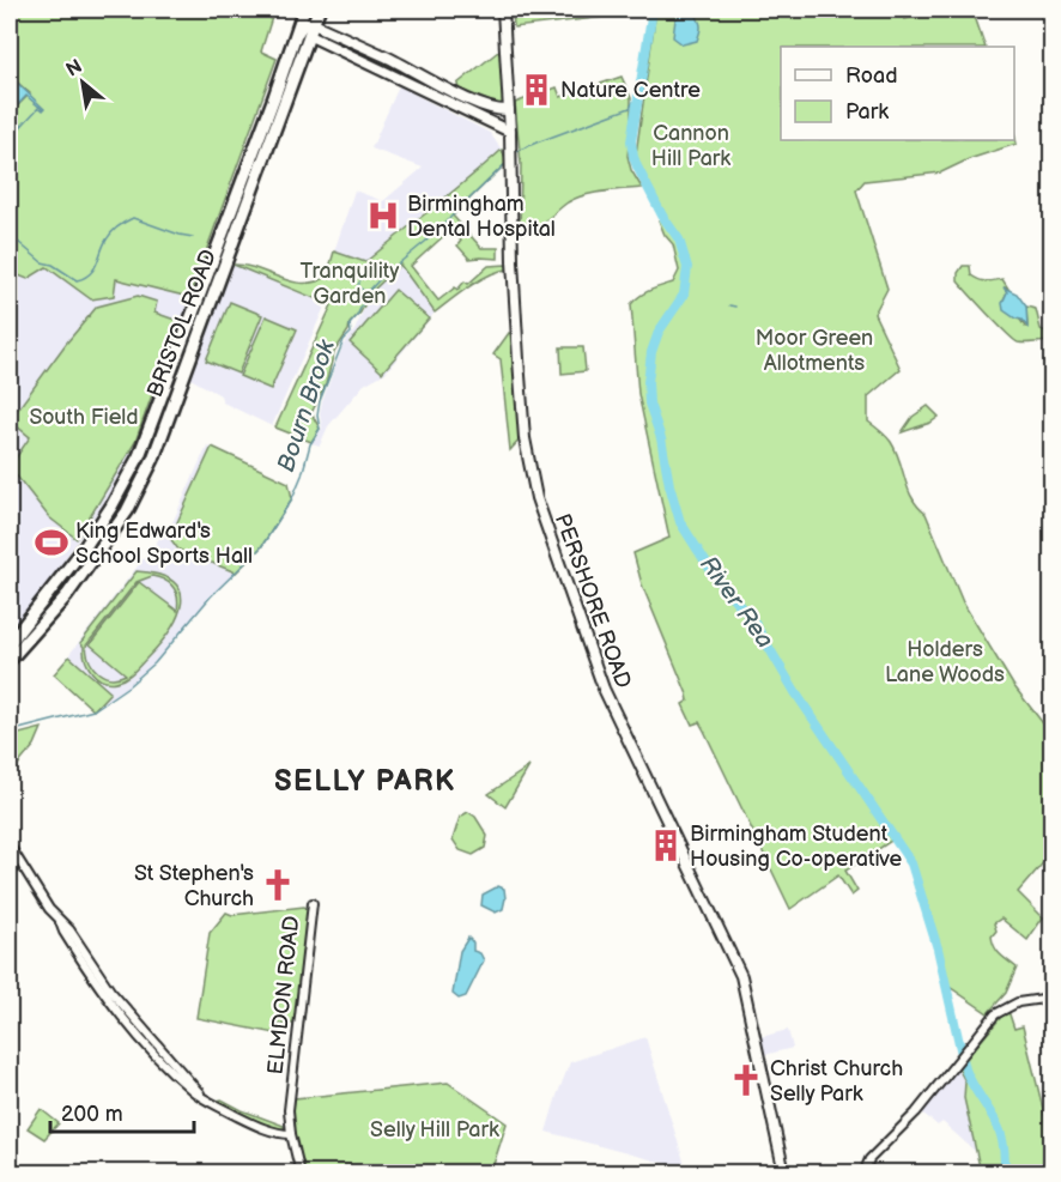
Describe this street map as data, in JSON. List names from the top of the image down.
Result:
{
  "streets": {
    "highway": ["BRISTOL ROAD"],
    "main road": ["PERSHORE ROAD"],
    "street": ["ELMDON ROAD"]
  },
  "districts": ["SELLY PARK"],
  "water": ["Bourn Brook", "River Rea"],
  "parks": [
    "Cannon Hill Park",
    "Tranquility Garden",
    "Moor Green Allotments",
    "South Field",
    "Holders Lane Woods",
    "Selly Hill Park"
  ],
  "places": {
    "building": ["Nature Centre", "Birmingham Student Housing Co-operative"],
    "hospital": ["Birmingham Dental Hospital"],
    "sports": ["King Edward's School Sports Hall"],
    "church": ["St Stephen's Church", "Christ Church Selly Park"]
  },
  "legend": ["Road", "Park"],
  "scale_bar": "200 m",
  "north": "top left"
}
